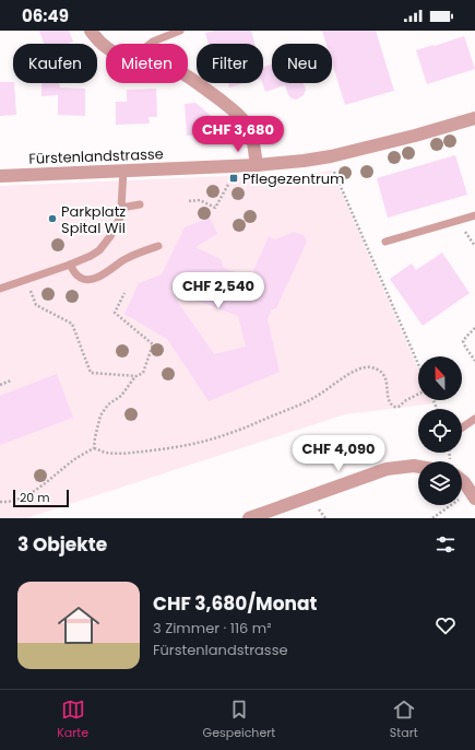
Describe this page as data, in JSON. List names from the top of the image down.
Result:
{
  "streets": {
    "street": ["Fürstenlandstrasse"]
  },
  "places": {
    "transit": ["Pflegezentrum"],
    "other": ["Parkplatz Spital Wil"]
  },
  "scale_bar": "20 m",
  "north": "top",
  "page": {
    "status": "06:49",
    "chip": [
      "Kaufen",
      "Mieten",
      "Filter",
      "Neu"
    ],
    "price": ["CHF 3,680", "CHF 2,540", "CHF 4,090"],
    "scale": "20 m",
    "heading": "3 Objekte",
    "list": [
      {
        "name": "CHF 3,680/Monat",
        "note": "3 Zimmer · 116 m² · Fürstenlandstrasse"
      }
    ],
    "tabs": ["Karte", "Gespeichert", "Start"]
  }
}
